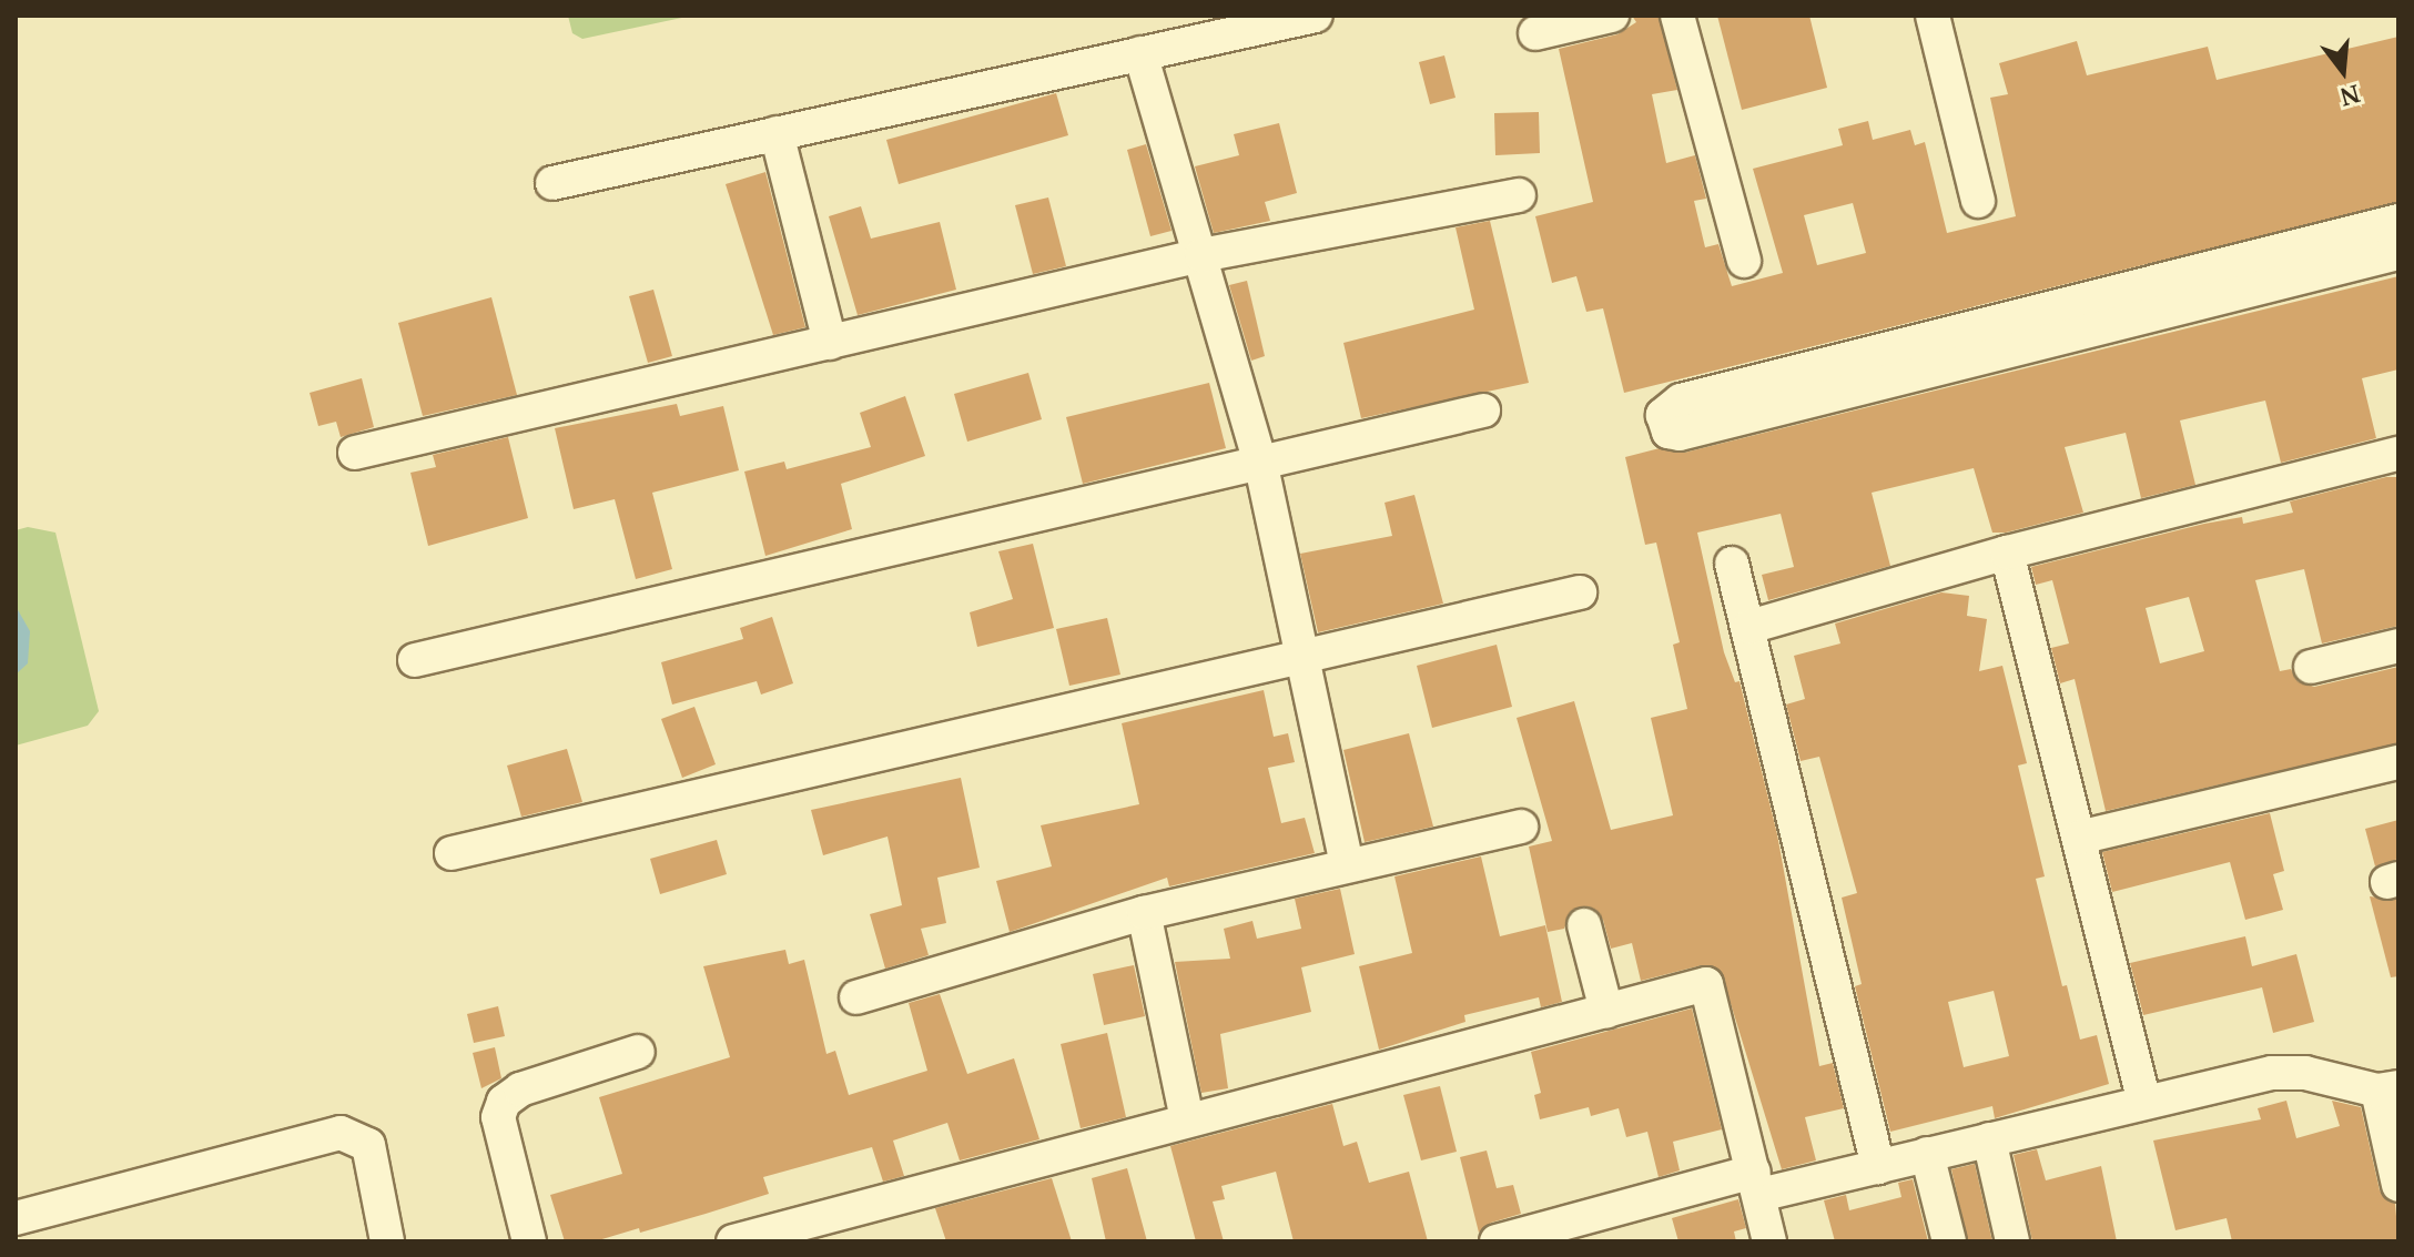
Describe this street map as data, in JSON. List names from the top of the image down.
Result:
{
  "north": "bottom"
}
